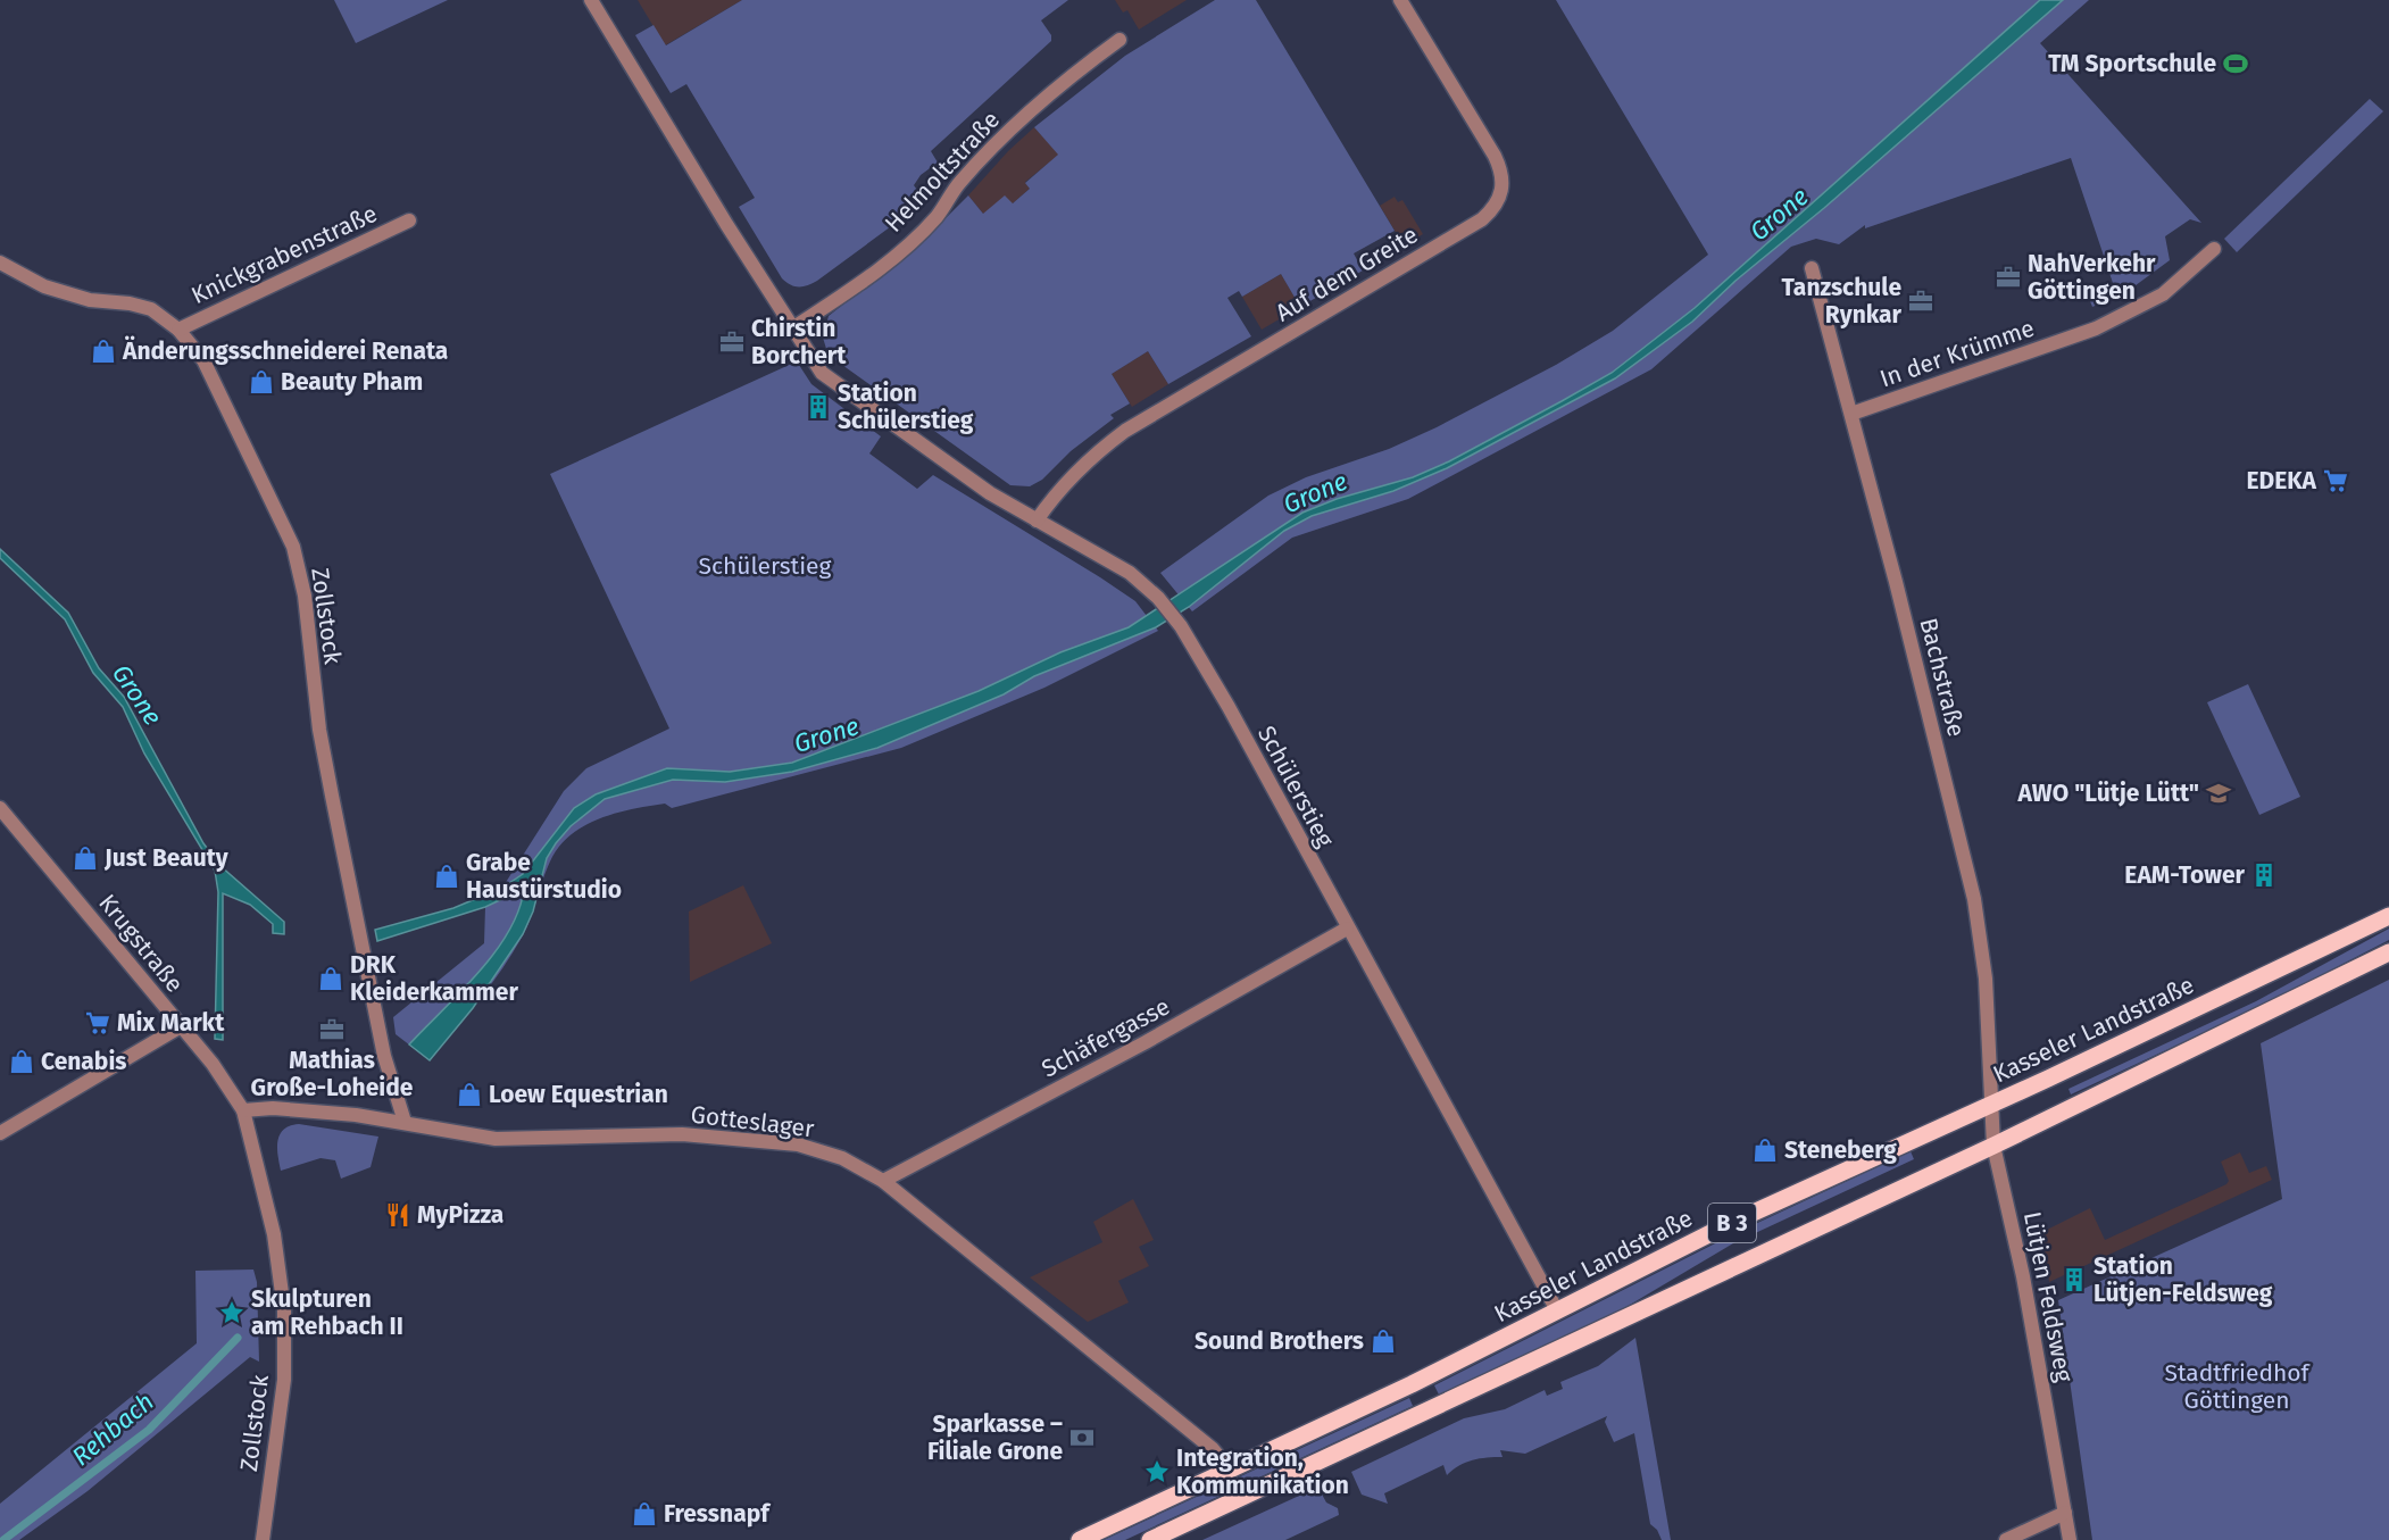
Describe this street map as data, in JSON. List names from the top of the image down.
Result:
{
  "streets": {
    "main road": ["Kasseler Landstraße", "B 3"],
    "street": [
      "Helmoltstraße",
      "Knickgrabenstraße",
      "Auf dem Greite",
      "In der Krümme",
      "Zollstock",
      "Bachstraße",
      "Schülerstieg",
      "Krugstraße",
      "Schäfergasse",
      "Gotteslager",
      "Lütjen Feldsweg"
    ]
  },
  "crossings": [
    ["Helmoltstraße", "Schülerstieg"],
    ["Knickgrabenstraße", "Zollstock"],
    ["Auf dem Greite", "Schülerstieg"],
    ["In der Krümme", "Bachstraße"],
    ["Zollstock", "Krugstraße"],
    ["Zollstock", "Gotteslager"],
    ["Bachstraße", "Kasseler Landstraße"],
    ["Bachstraße", "Lütjen Feldsweg"],
    ["Schülerstieg", "Kasseler Landstraße"],
    ["Schülerstieg", "Schäfergasse"],
    ["Krugstraße", "Gotteslager"],
    ["Kasseler Landstraße", "Gotteslager"],
    ["Kasseler Landstraße", "Lütjen Feldsweg"],
    ["Schäfergasse", "Gotteslager"],
    ["B 3", "Lütjen Feldsweg"]
  ],
  "water": ["Grone", "Rehbach"],
  "parks": ["Schülerstieg", "Stadtfriedhof Göttingen"],
  "places": {
    "sports": ["TM Sportschule"],
    "office": [
      "NahVerkehr Göttingen",
      "Tanzschule Rynkar",
      "Chirstin Borchert",
      "Mathias Große-Loheide"
    ],
    "shop": [
      "Änderungsschneiderei Renata",
      "Beauty Pham",
      "Just Beauty",
      "Grabe Haustürstudio",
      "DRK Kleiderkammer",
      "Cenabis",
      "Loew Equestrian",
      "Steneberg",
      "Sound Brothers",
      "Fressnapf"
    ],
    "building": ["Station Schülerstieg", "EAM-Tower", "Station Lütjen-Feldsweg"],
    "supermarket": ["EDEKA", "Mix Markt"],
    "school or university": ["AWO \"Lütje Lütt\""],
    "restaurant": ["MyPizza"],
    "place": ["Skulpturen am Rehbach II", "Integration, Kommunikation"],
    "bank": ["Sparkasse – Filiale Grone"]
  }
}
